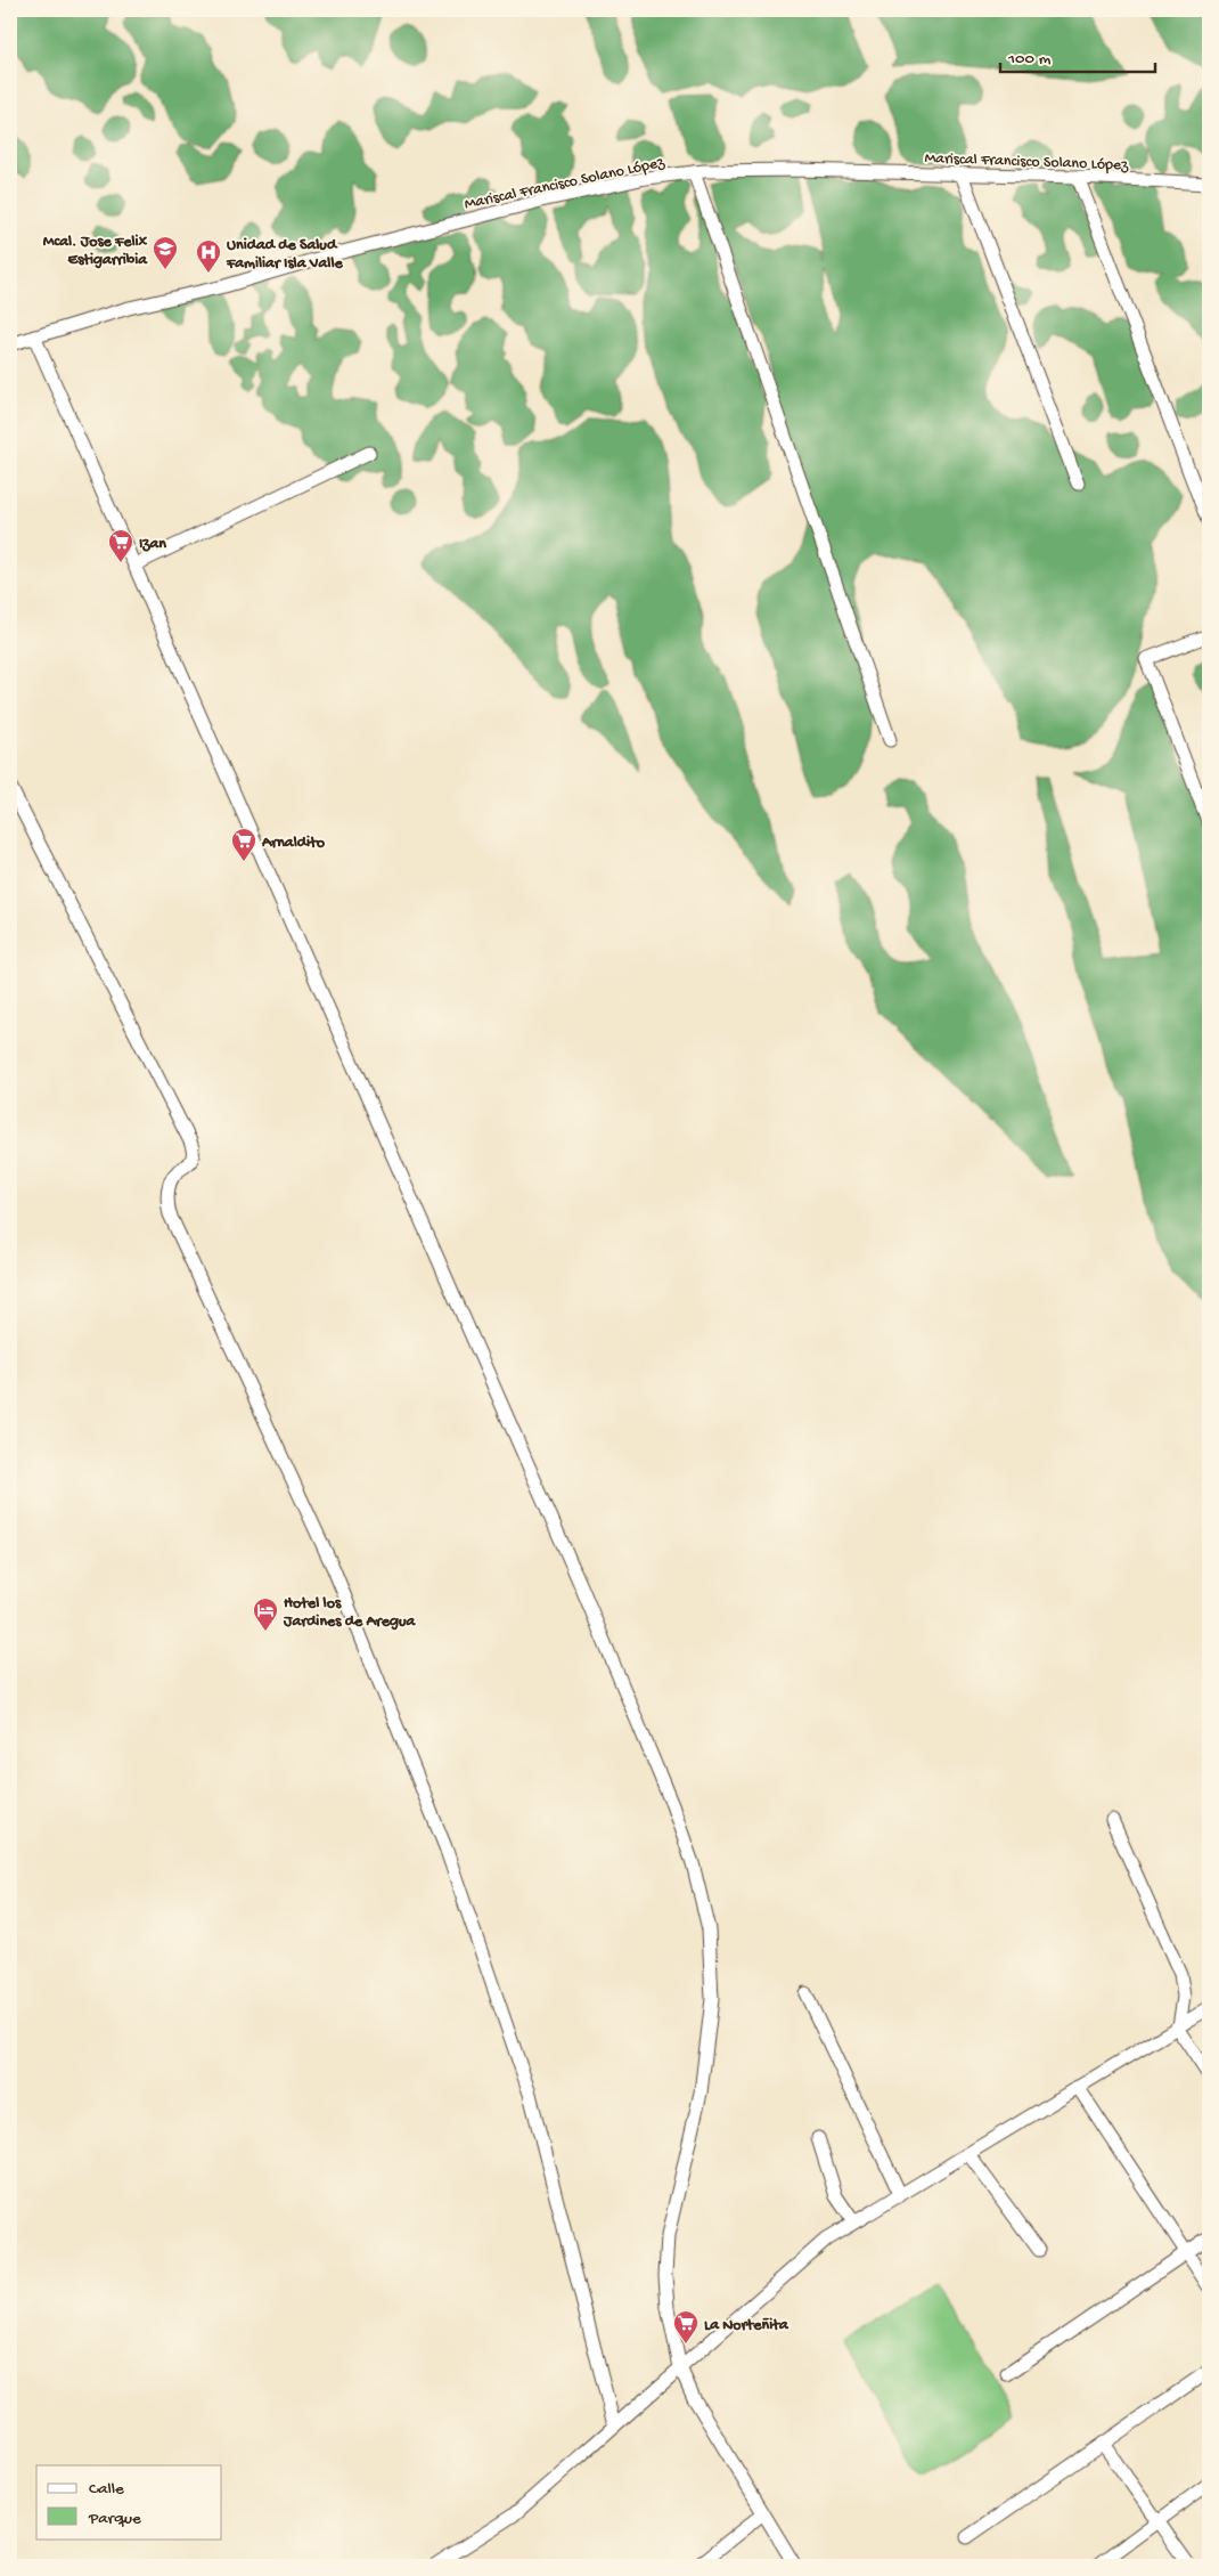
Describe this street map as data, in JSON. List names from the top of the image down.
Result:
{
  "streets": {
    "street": ["Mariscal Francisco Solano López"]
  },
  "places": {
    "school or university": ["Mcal. Jose Felix Estigarribia"],
    "hospital": ["Unidad de Salud Familiar Isla Valle"],
    "supermarket": ["Izan", "Arnaldito", "La Norteñita"],
    "hotel": ["Hotel los Jardines de Aregua"]
  },
  "legend": ["Calle", "Parque"],
  "scale_bar": "100 m"
}
